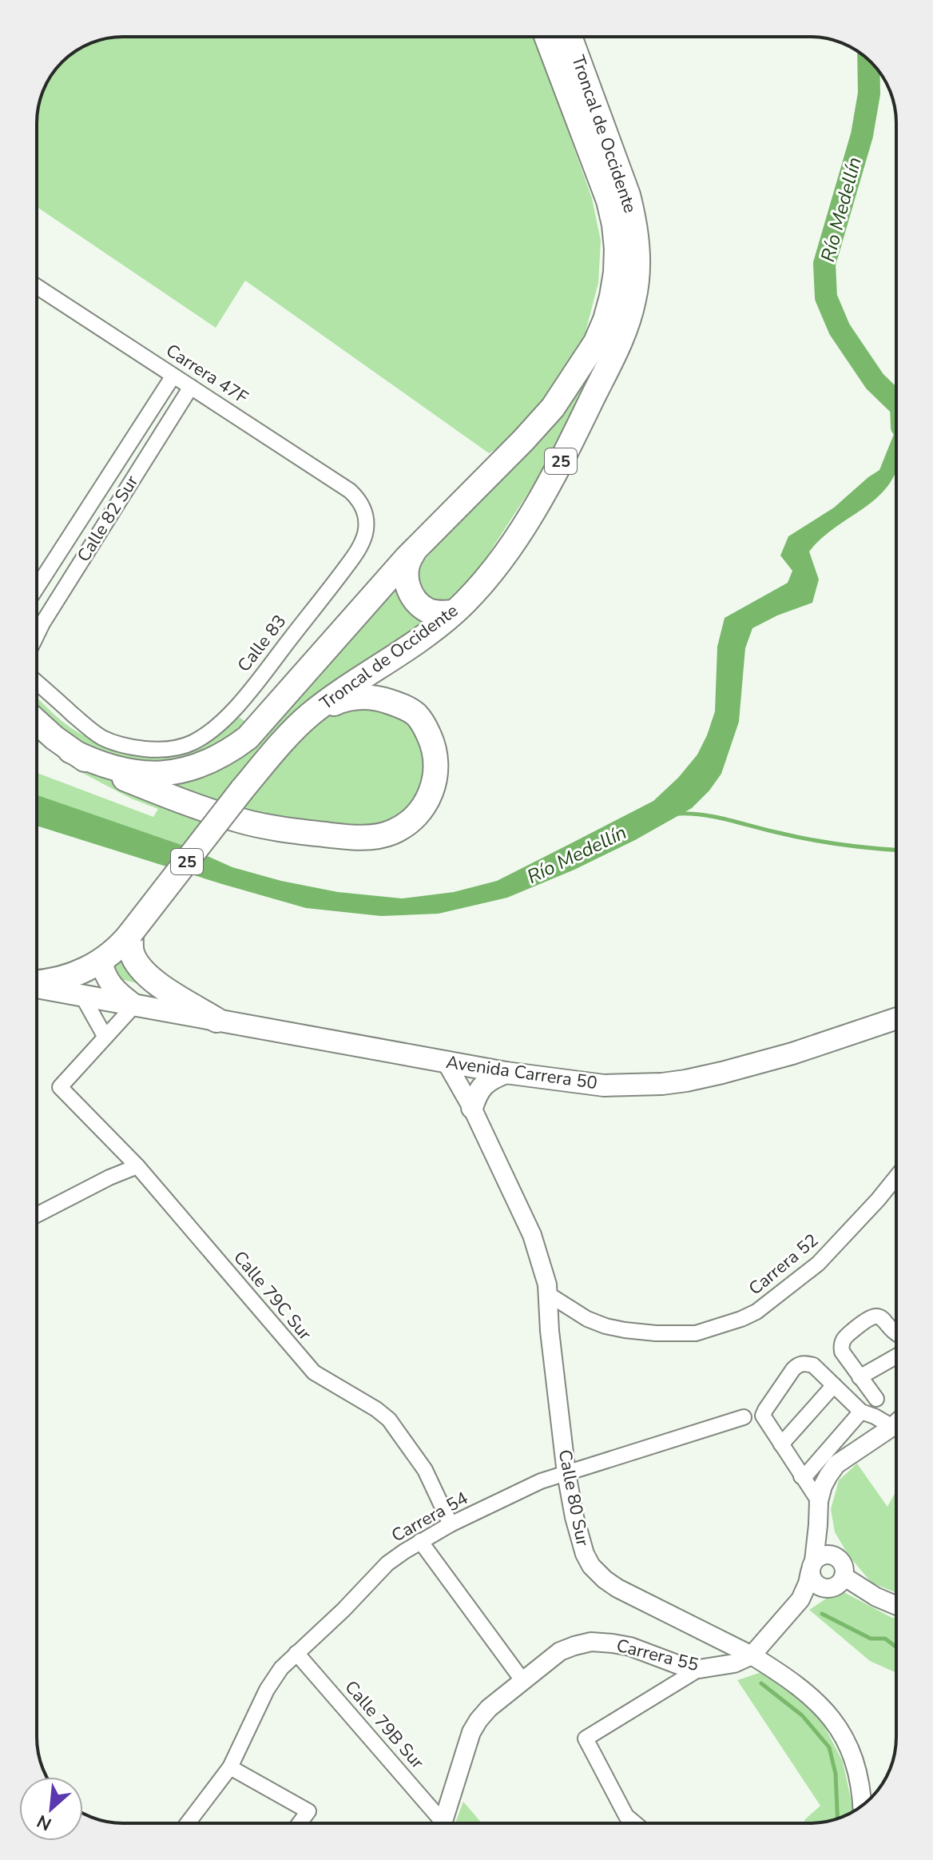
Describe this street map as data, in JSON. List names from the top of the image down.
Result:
{
  "streets": {
    "highway": ["Troncal de Occidente", "25"],
    "main road": ["Avenida Carrera 50"],
    "street": [
      "Carrera 47F",
      "Calle 82 Sur",
      "Calle 83",
      "Carrera 52",
      "Calle 79C Sur",
      "Calle 80 Sur",
      "Carrera 54",
      "Carrera 55",
      "Calle 79B Sur"
    ]
  },
  "crossings": [
    ["Troncal de Occidente", "25"],
    ["Carrera 47F", "Calle 82 Sur"],
    ["Carrera 47F", "Calle 83"],
    ["Avenida Carrera 50", "Calle 80 Sur"],
    ["Carrera 52", "Calle 80 Sur"],
    ["Calle 79C Sur", "Carrera 54"],
    ["Calle 80 Sur", "Carrera 54"],
    ["Calle 80 Sur", "Carrera 55"],
    ["Carrera 54", "Calle 79B Sur"]
  ],
  "water": ["Río Medellín"],
  "north": "bottom left"
}
